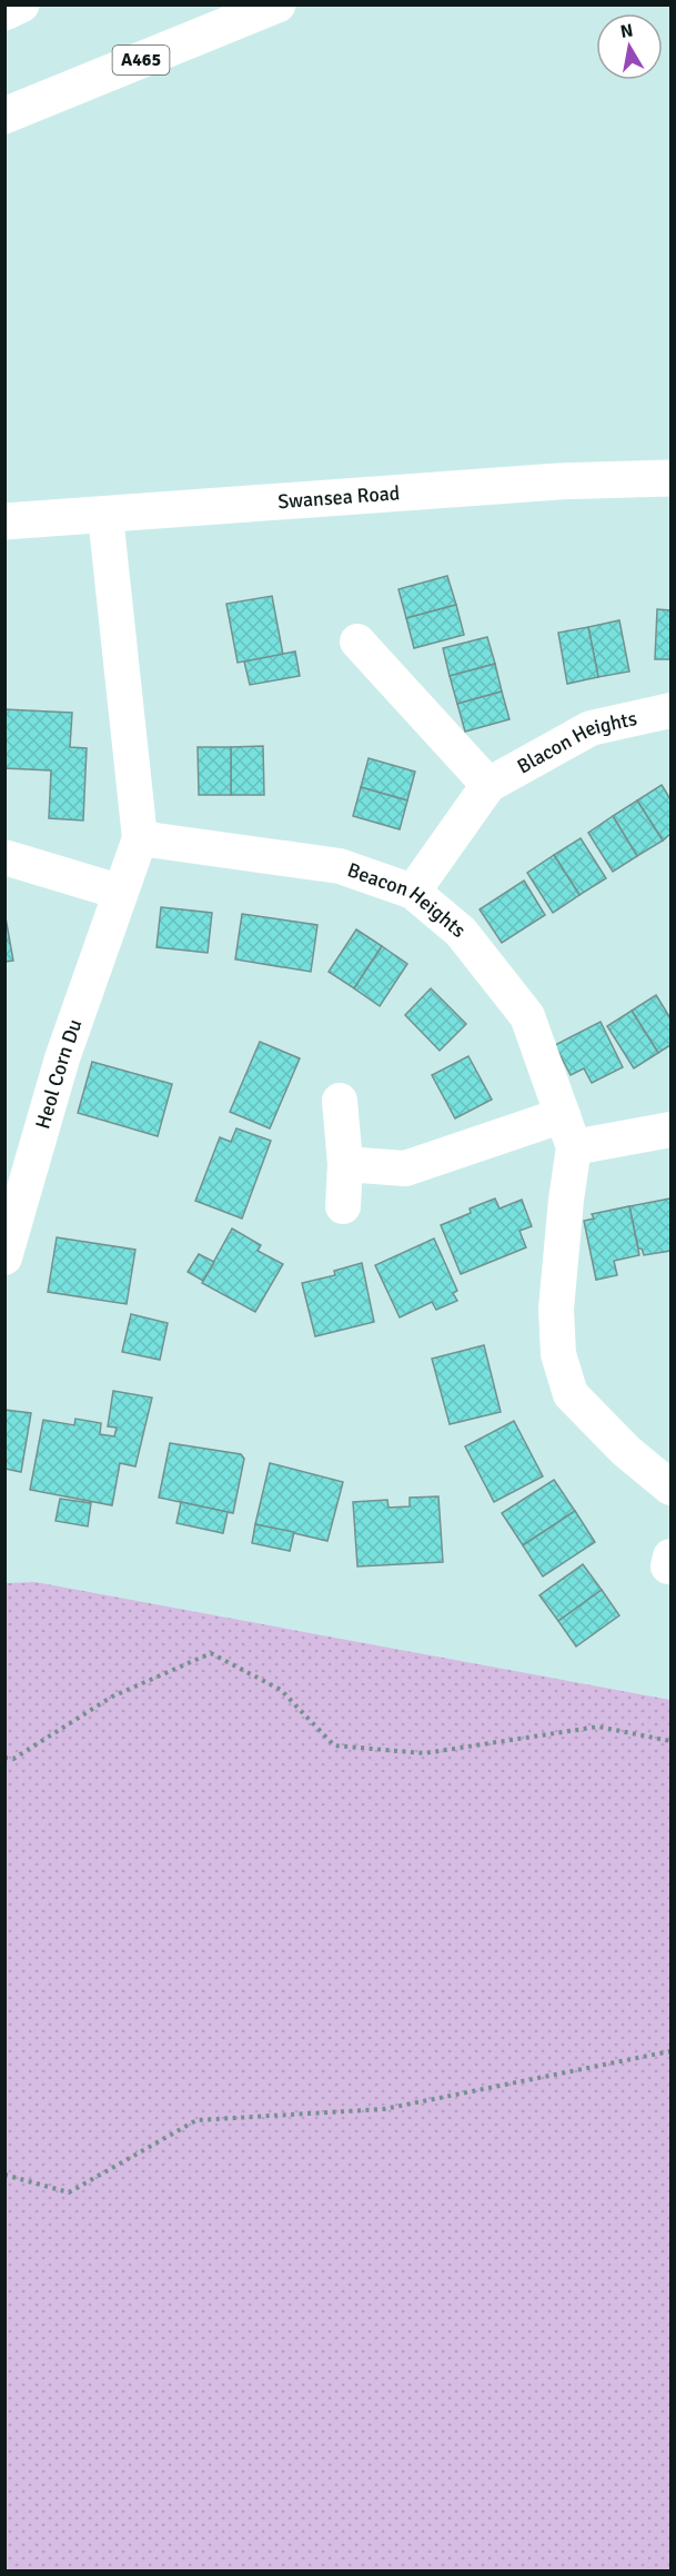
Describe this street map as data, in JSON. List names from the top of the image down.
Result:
{
  "streets": {
    "main road": ["A465", "Swansea Road"],
    "street": ["Blacon Heights", "Beacon Heights", "Heol Corn Du"]
  },
  "crossings": [
    ["Blacon Heights", "Beacon Heights"]
  ],
  "north": "top"
}
